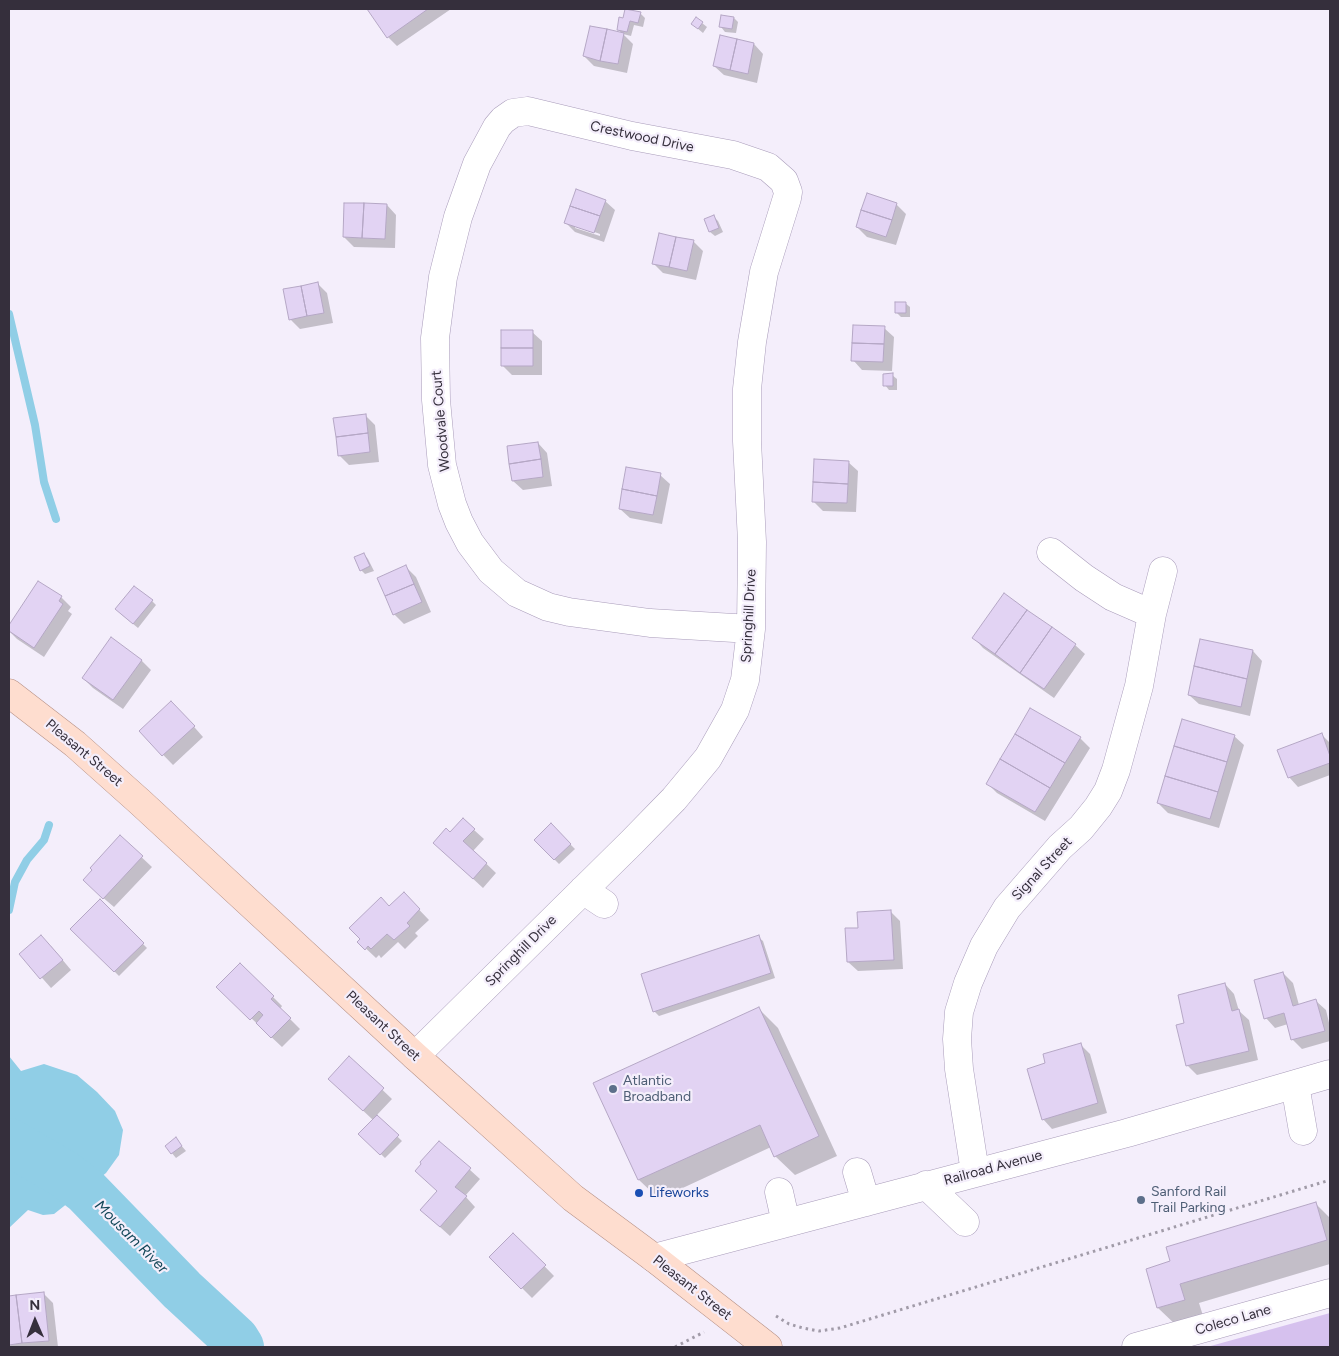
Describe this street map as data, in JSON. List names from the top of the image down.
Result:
{
  "streets": {
    "main road": ["Pleasant Street"],
    "street": [
      "Crestwood Drive",
      "Woodvale Court",
      "Springhill Drive",
      "Signal Street",
      "Railroad Avenue",
      "Coleco Lane"
    ]
  },
  "crossings": [
    ["Crestwood Drive", "Woodvale Court"],
    ["Crestwood Drive", "Springhill Drive"],
    ["Woodvale Court", "Springhill Drive"],
    ["Springhill Drive", "Pleasant Street"],
    ["Pleasant Street", "Railroad Avenue"],
    ["Signal Street", "Railroad Avenue"]
  ],
  "water": ["Mousam River"],
  "places": ["Atlantic Broadband", "Lifeworks", "Sanford Rail Trail Parking"],
  "north": "top"
}
